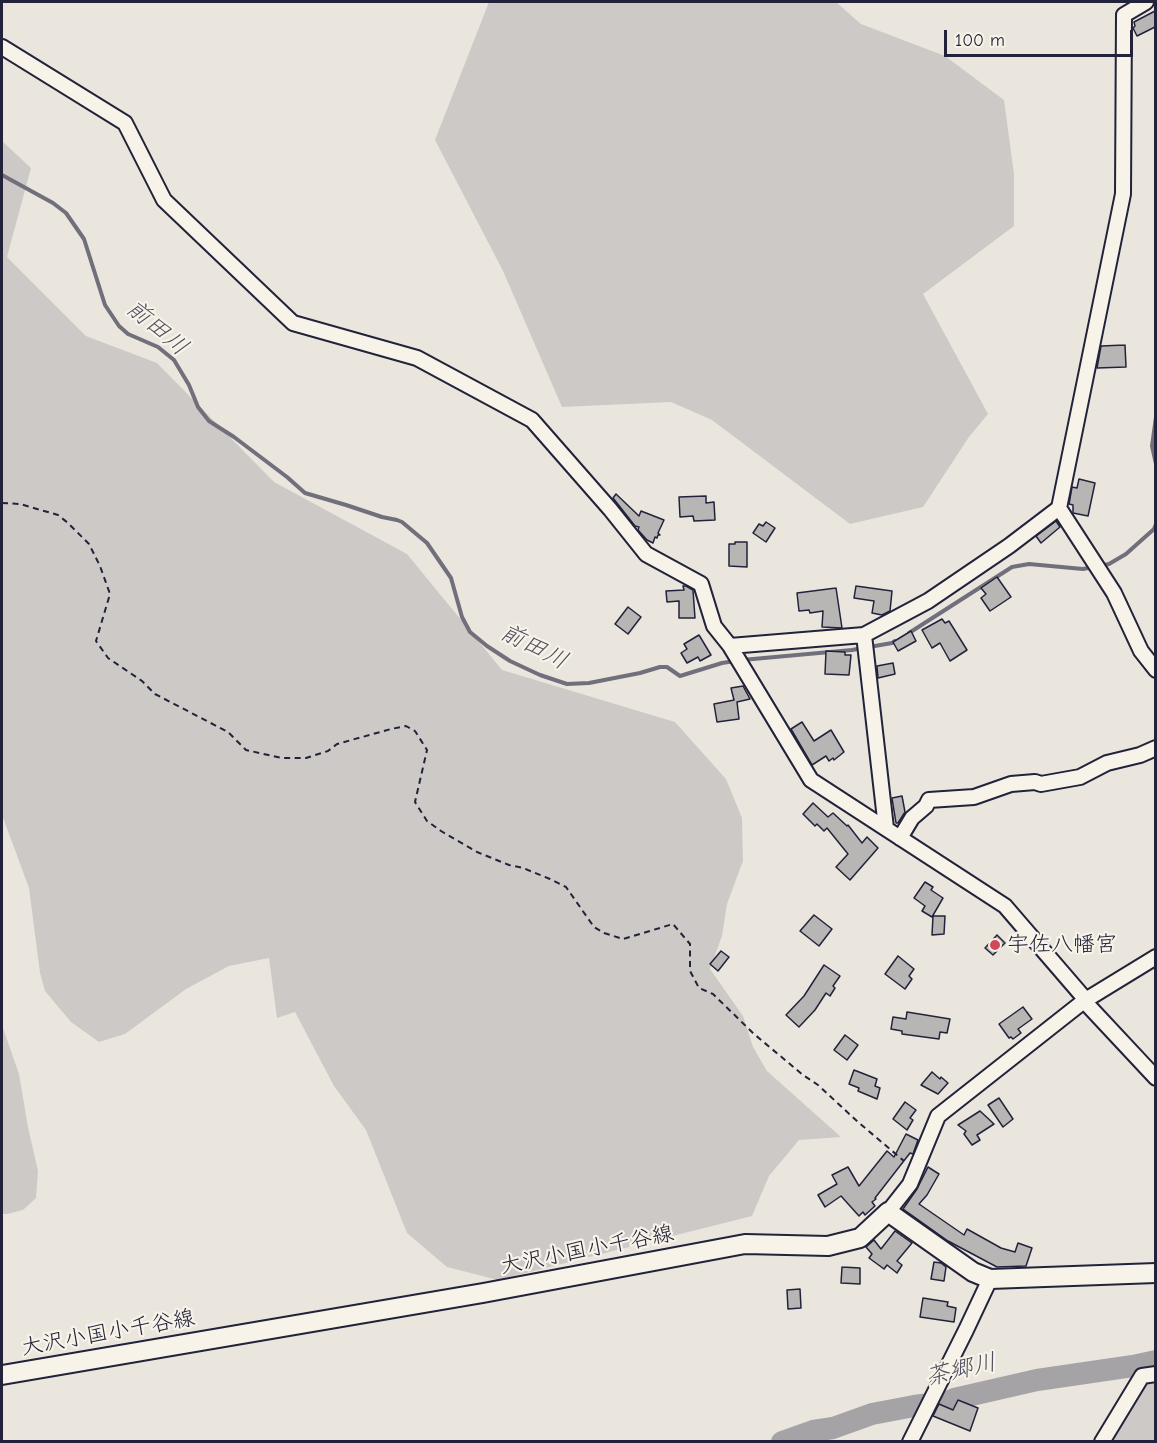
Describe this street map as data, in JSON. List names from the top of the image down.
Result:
{
  "streets": {
    "main road": ["大沢小国小千谷線"]
  },
  "water": ["前田川", "茶郷川"],
  "places": ["宇佐八幡宮"],
  "scale_bar": "100 m"
}
